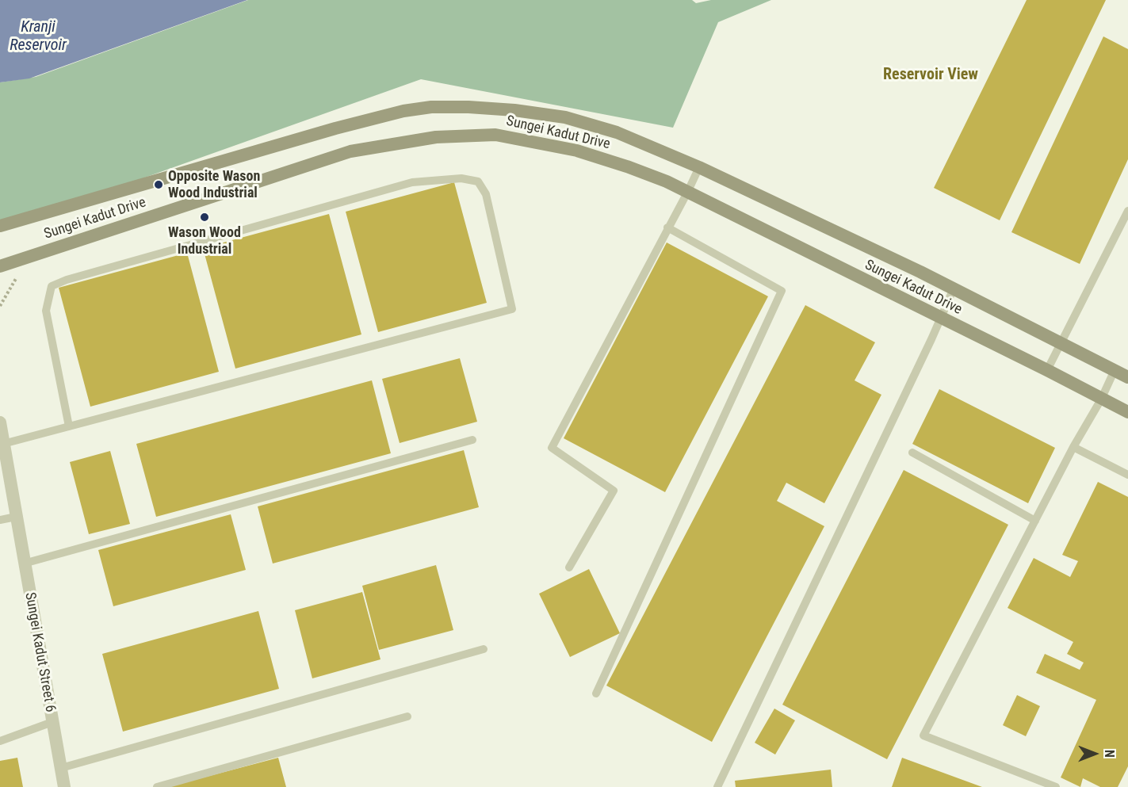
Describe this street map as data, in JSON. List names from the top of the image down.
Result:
{
  "streets": {
    "main road": ["Sungei Kadut Drive"],
    "street": ["Sungei Kadut Street 6"]
  },
  "districts": ["Reservoir View"],
  "water": ["Kranji Reservoir"],
  "places": ["Opposite Wason Wood Industrial", "Wason Wood Industrial"],
  "north": "right"
}
